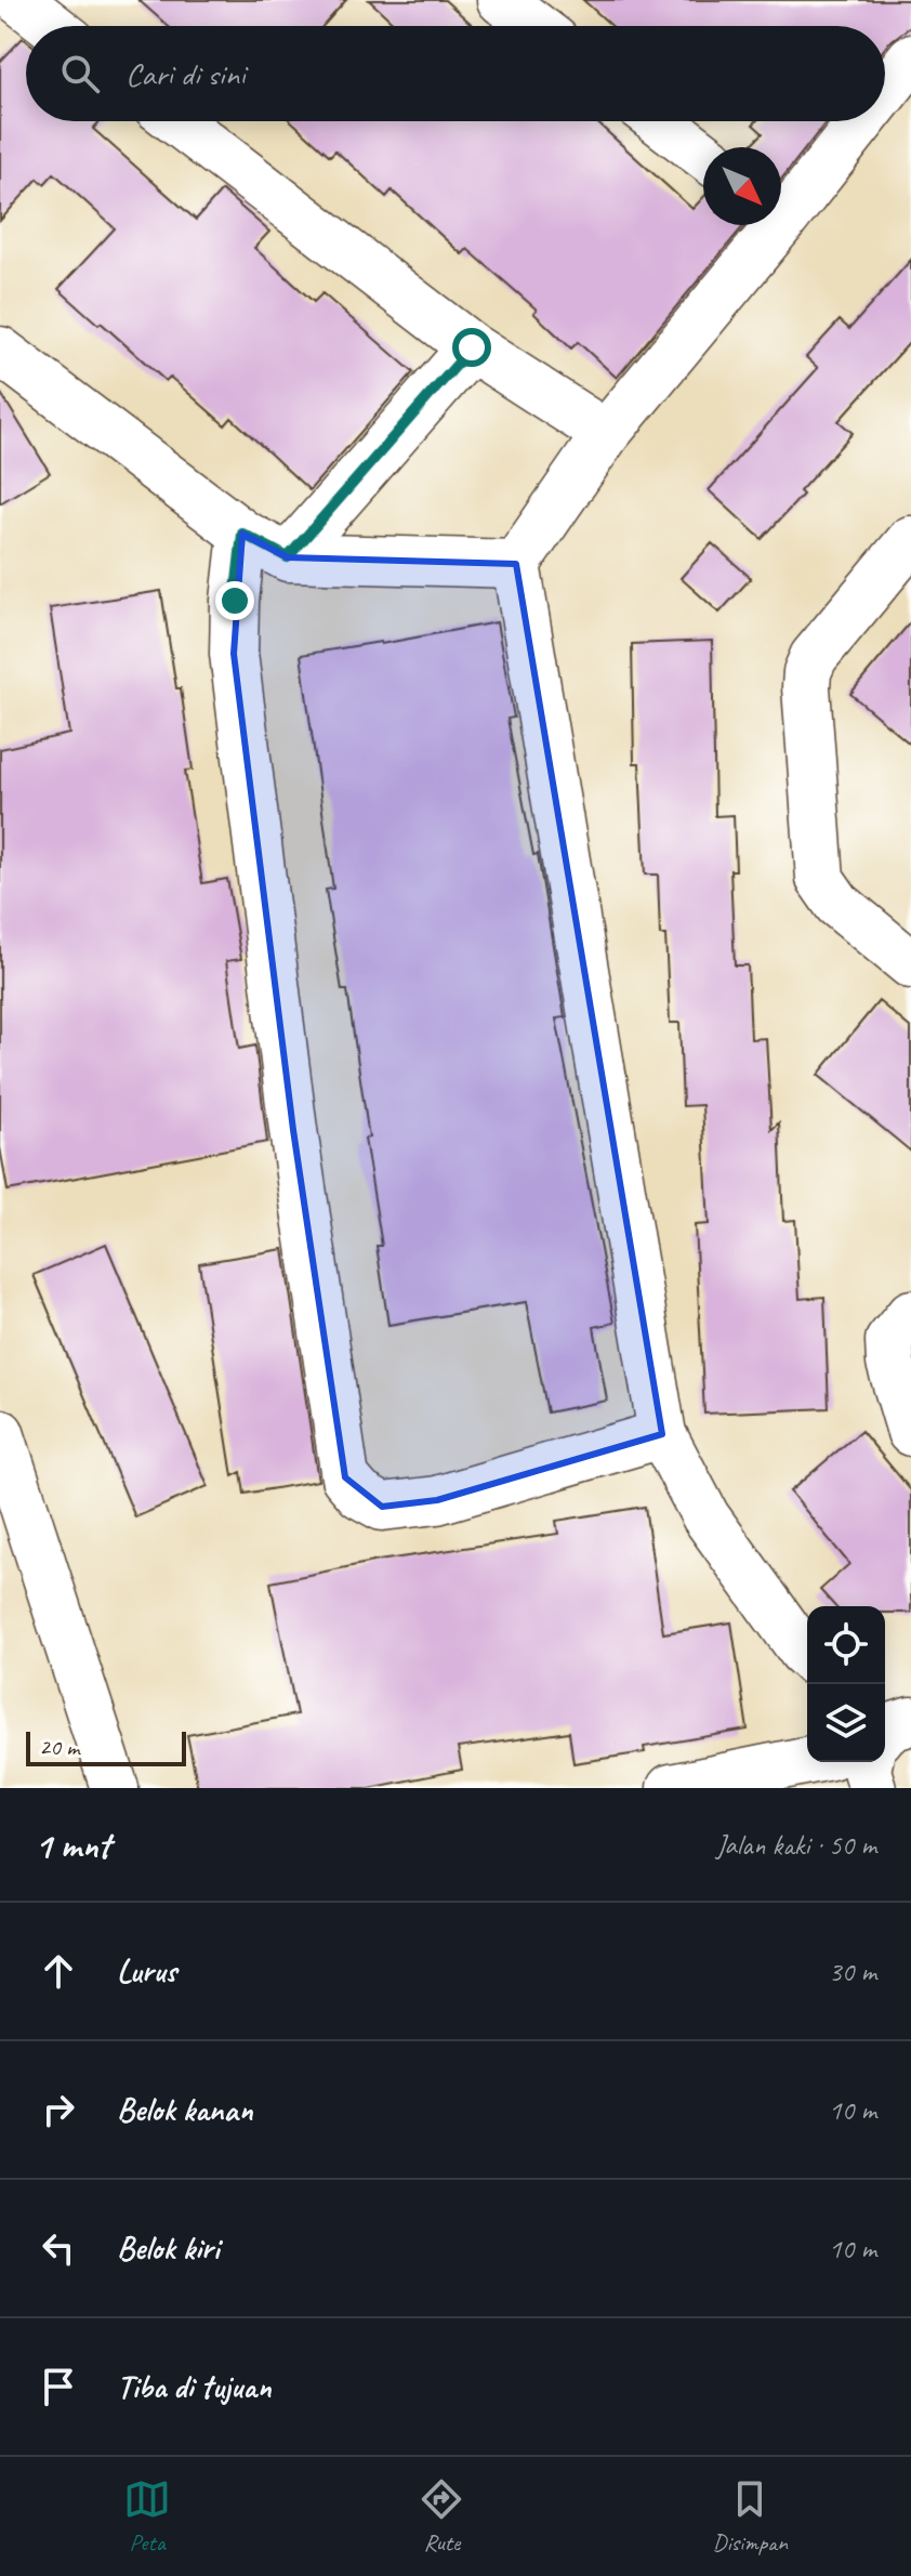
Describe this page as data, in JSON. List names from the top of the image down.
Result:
{
  "scale_bar": "20 m",
  "north": "bottom right",
  "page": {
    "search": "Cari di sini",
    "scale": "20 m",
    "heading": ["1 mnt", "Jalan kaki · 50 m"],
    "list": [
      ["Lurus", "30 m"],
      ["Belok kanan", "10 m"],
      ["Belok kiri", "10 m"],
      "Tiba di tujuan"
    ],
    "nav": ["Peta", "Rute", "Disimpan"]
  }
}
